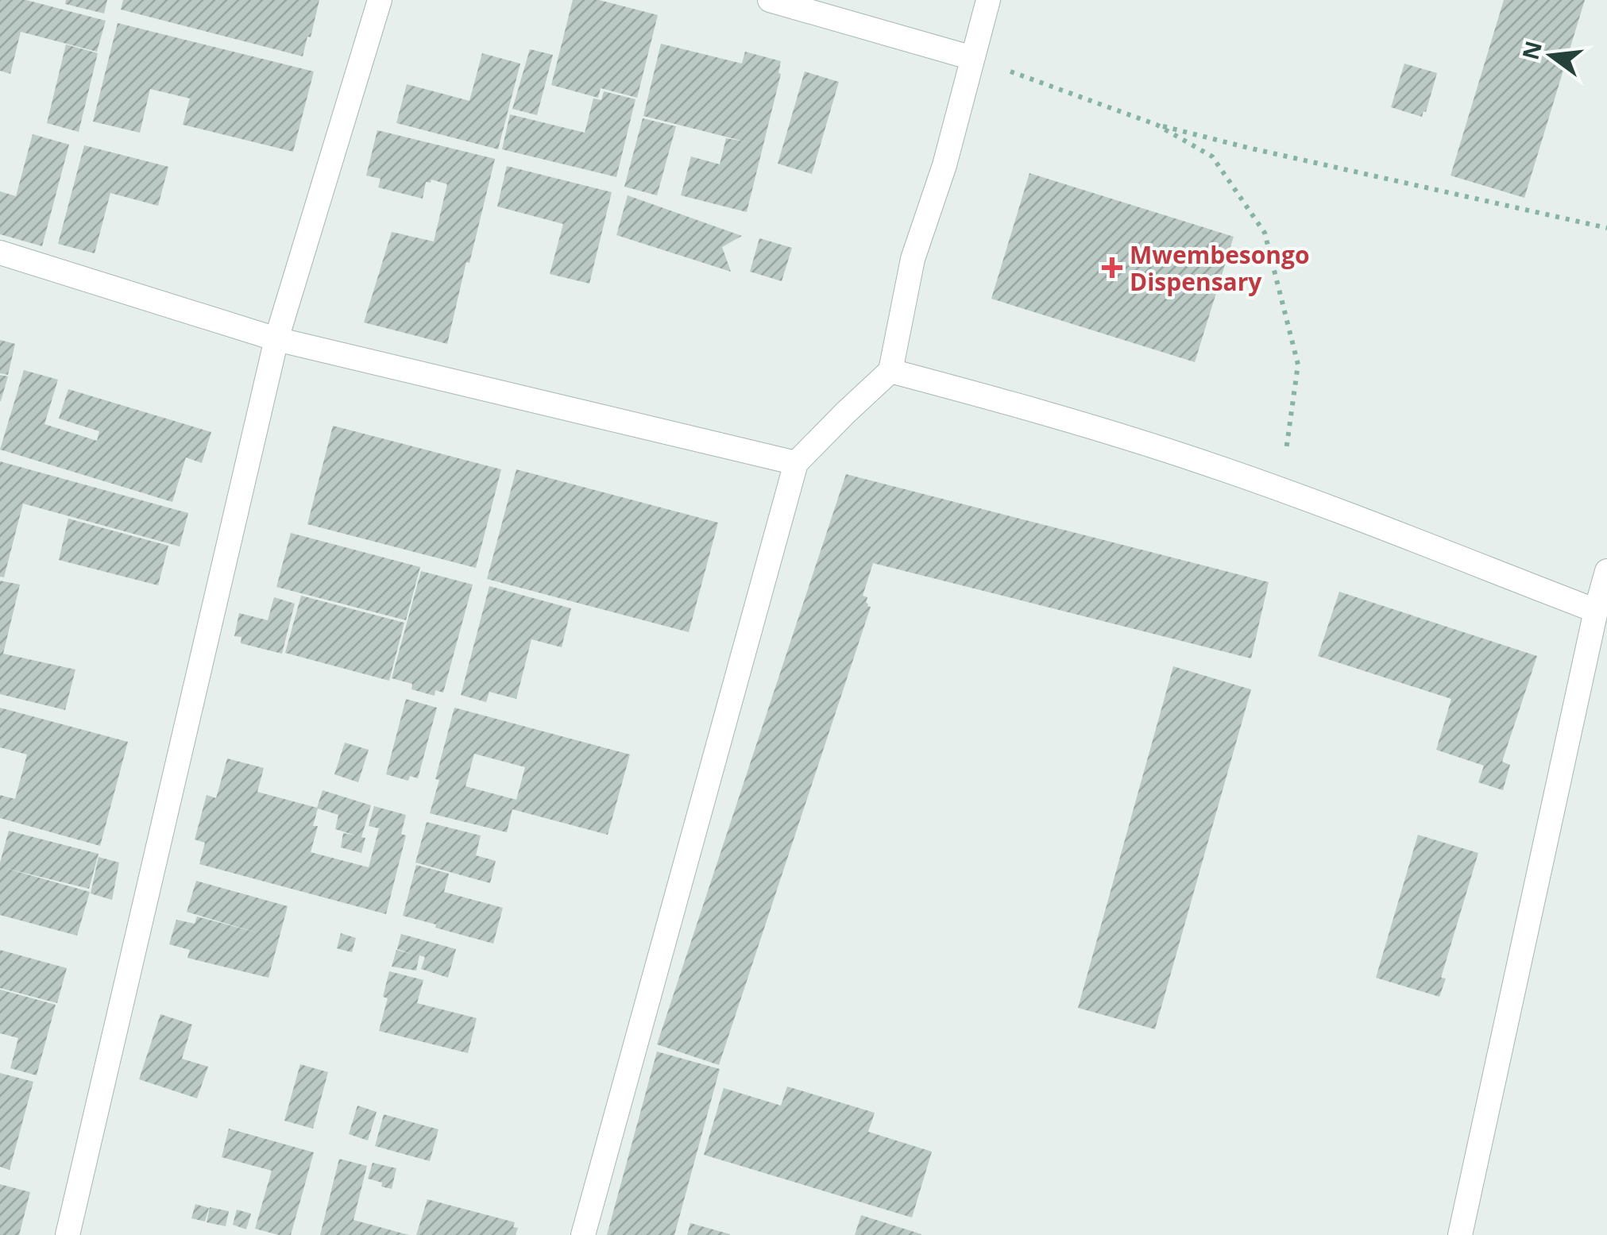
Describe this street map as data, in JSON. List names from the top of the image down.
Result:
{
  "places": {
    "health": ["Mwembesongo Dispensary"]
  },
  "north": "left"
}
